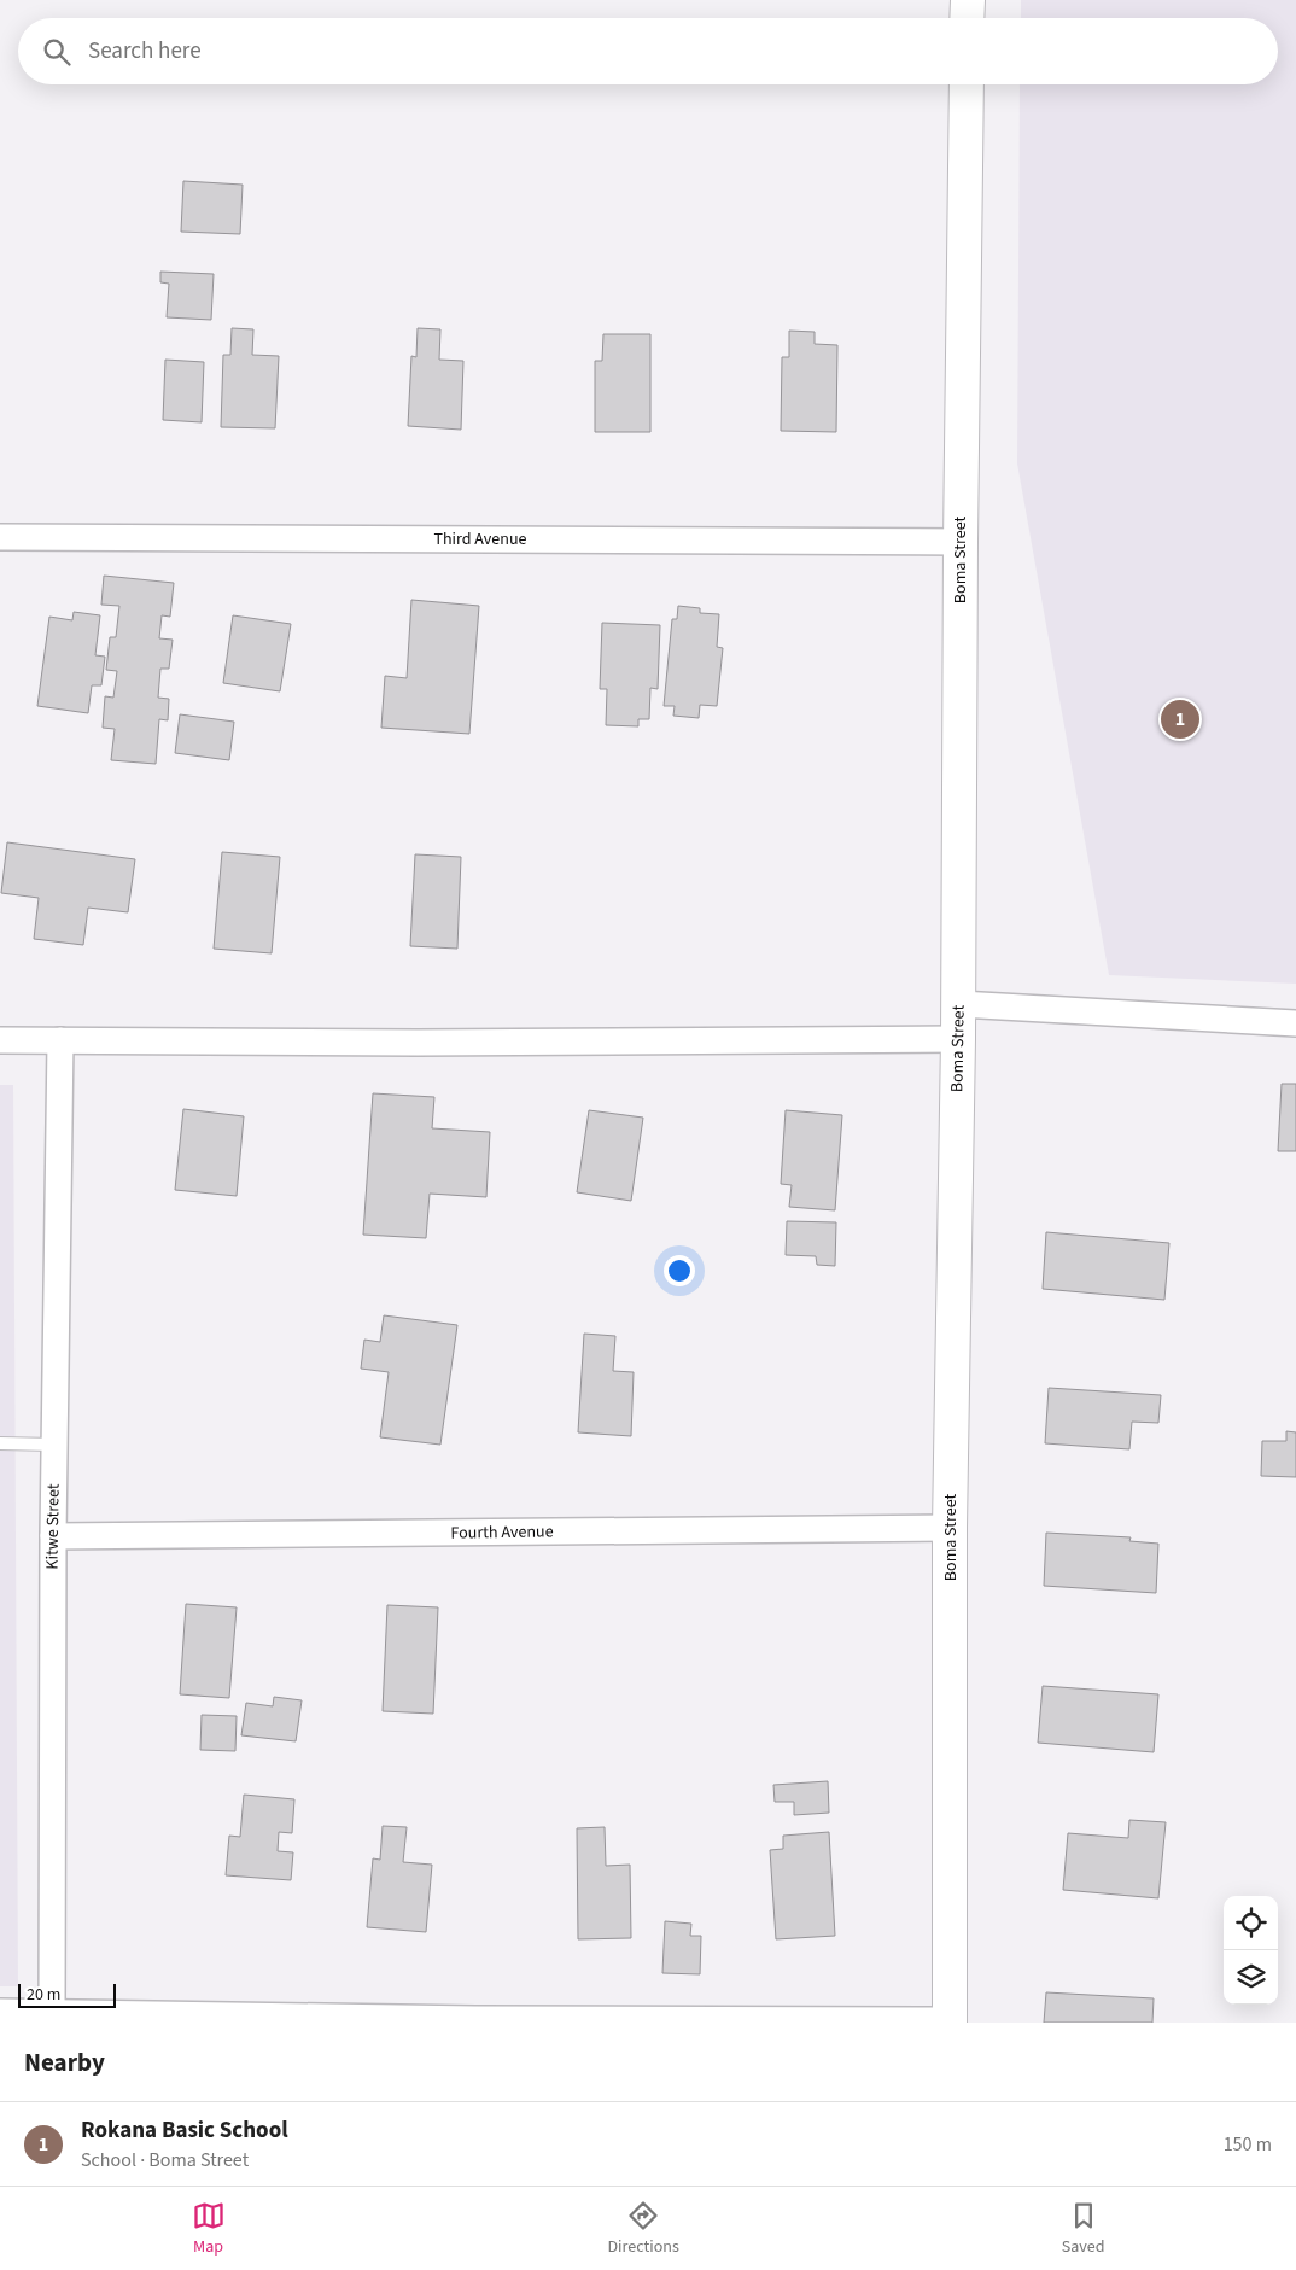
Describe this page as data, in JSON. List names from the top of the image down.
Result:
{
  "streets": {
    "street": [
      "Third Avenue",
      "Boma Street",
      "Kitwe Street",
      "Fourth Avenue"
    ]
  },
  "crossings": [
    ["Third Avenue", "Boma Street"],
    ["Boma Street", "Fourth Avenue"],
    ["Kitwe Street", "Fourth Avenue"]
  ],
  "scale_bar": "20 m",
  "page": {
    "search": "Search here",
    "pins": "1",
    "scale": "20 m",
    "heading": "Nearby",
    "list": [
      {
        "mark": "1",
        "name": "Rokana Basic School",
        "note": "School · Boma Street",
        "value": "150 m"
      }
    ],
    "nav": ["Map", "Directions", "Saved"]
  }
}
